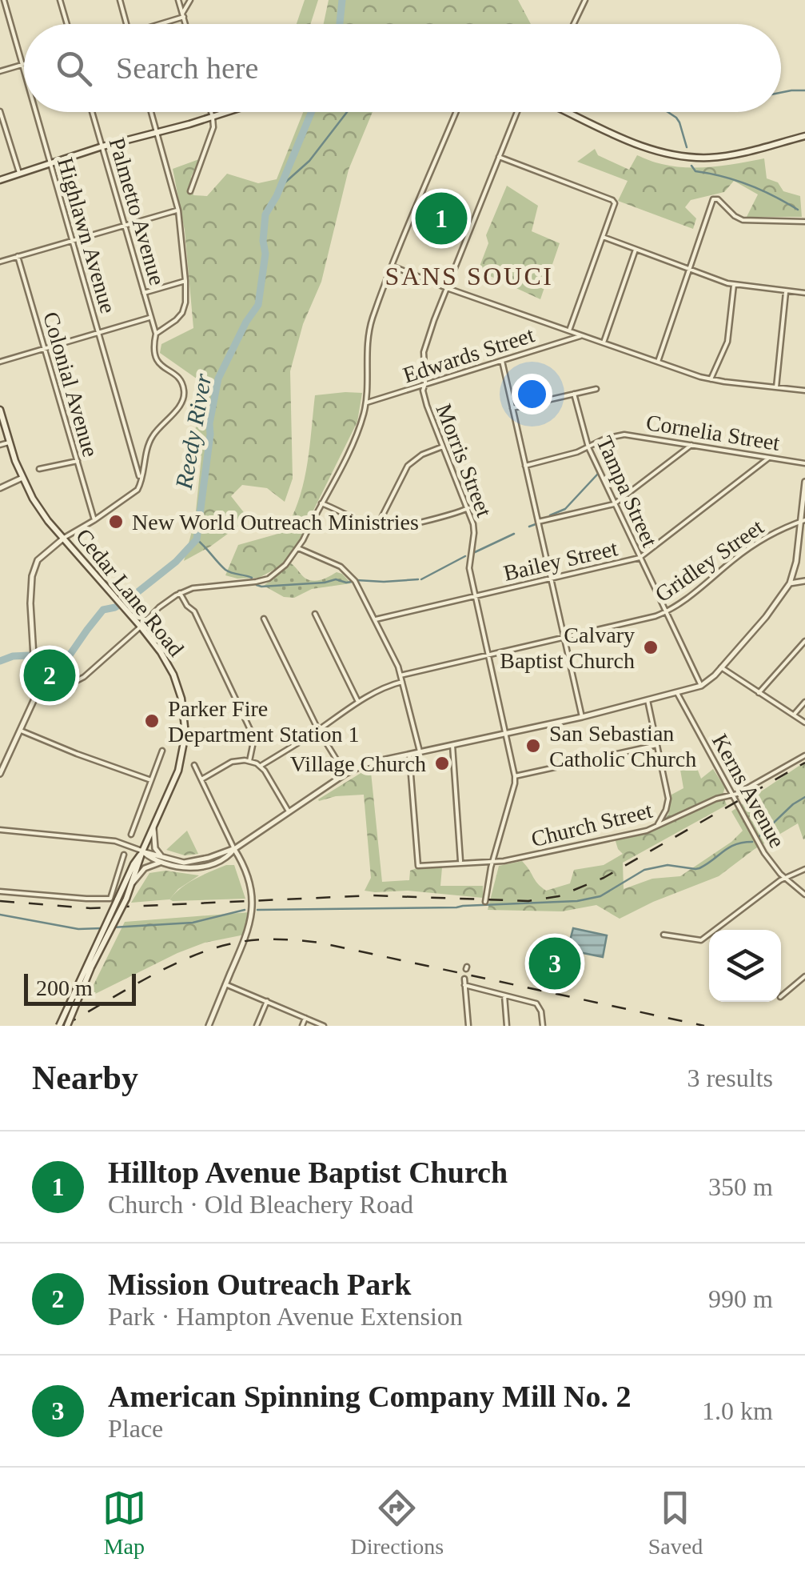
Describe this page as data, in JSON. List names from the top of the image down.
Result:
{
  "streets": {
    "main road": ["Cedar Lane Road"],
    "street": [
      "Palmetto Avenue",
      "Highlawn Avenue",
      "Edwards Street",
      "Colonial Avenue",
      "Cornelia Street",
      "Morris Street",
      "Tampa Street",
      "Bailey Street",
      "Gridley Street",
      "Kerns Avenue",
      "Church Street"
    ]
  },
  "crossings": [
    ["Palmetto Avenue", "Highlawn Avenue"],
    ["Edwards Street", "Morris Street"],
    ["Cornelia Street", "Tampa Street"],
    ["Cornelia Street", "Bailey Street"],
    ["Morris Street", "Bailey Street"],
    ["Morris Street", "Gridley Street"],
    ["Tampa Street", "Bailey Street"],
    ["Tampa Street", "Gridley Street"],
    ["Kerns Avenue", "Church Street"]
  ],
  "districts": ["SANS SOUCI"],
  "water": ["Reedy River"],
  "places": [
    "New World Outreach Ministries",
    "Calvary Baptist Church",
    "Parker Fire Department Station 1",
    "San Sebastian Catholic Church",
    "Village Church"
  ],
  "scale_bar": "200 m",
  "page": {
    "search": "Search here",
    "pins": ["1", "2", "3"],
    "scale": "200 m",
    "heading": ["Nearby", "3 results"],
    "list": [
      {
        "mark": "1",
        "name": "Hilltop Avenue Baptist Church",
        "note": "Church · Old Bleachery Road",
        "value": "350 m"
      },
      {
        "mark": "2",
        "name": "Mission Outreach Park",
        "note": "Park · Hampton Avenue Extension",
        "value": "990 m"
      },
      {
        "mark": "3",
        "name": "American Spinning Company Mill No. 2",
        "note": "Place",
        "value": "1.0 km"
      }
    ],
    "nav": ["Map", "Directions", "Saved"]
  }
}
